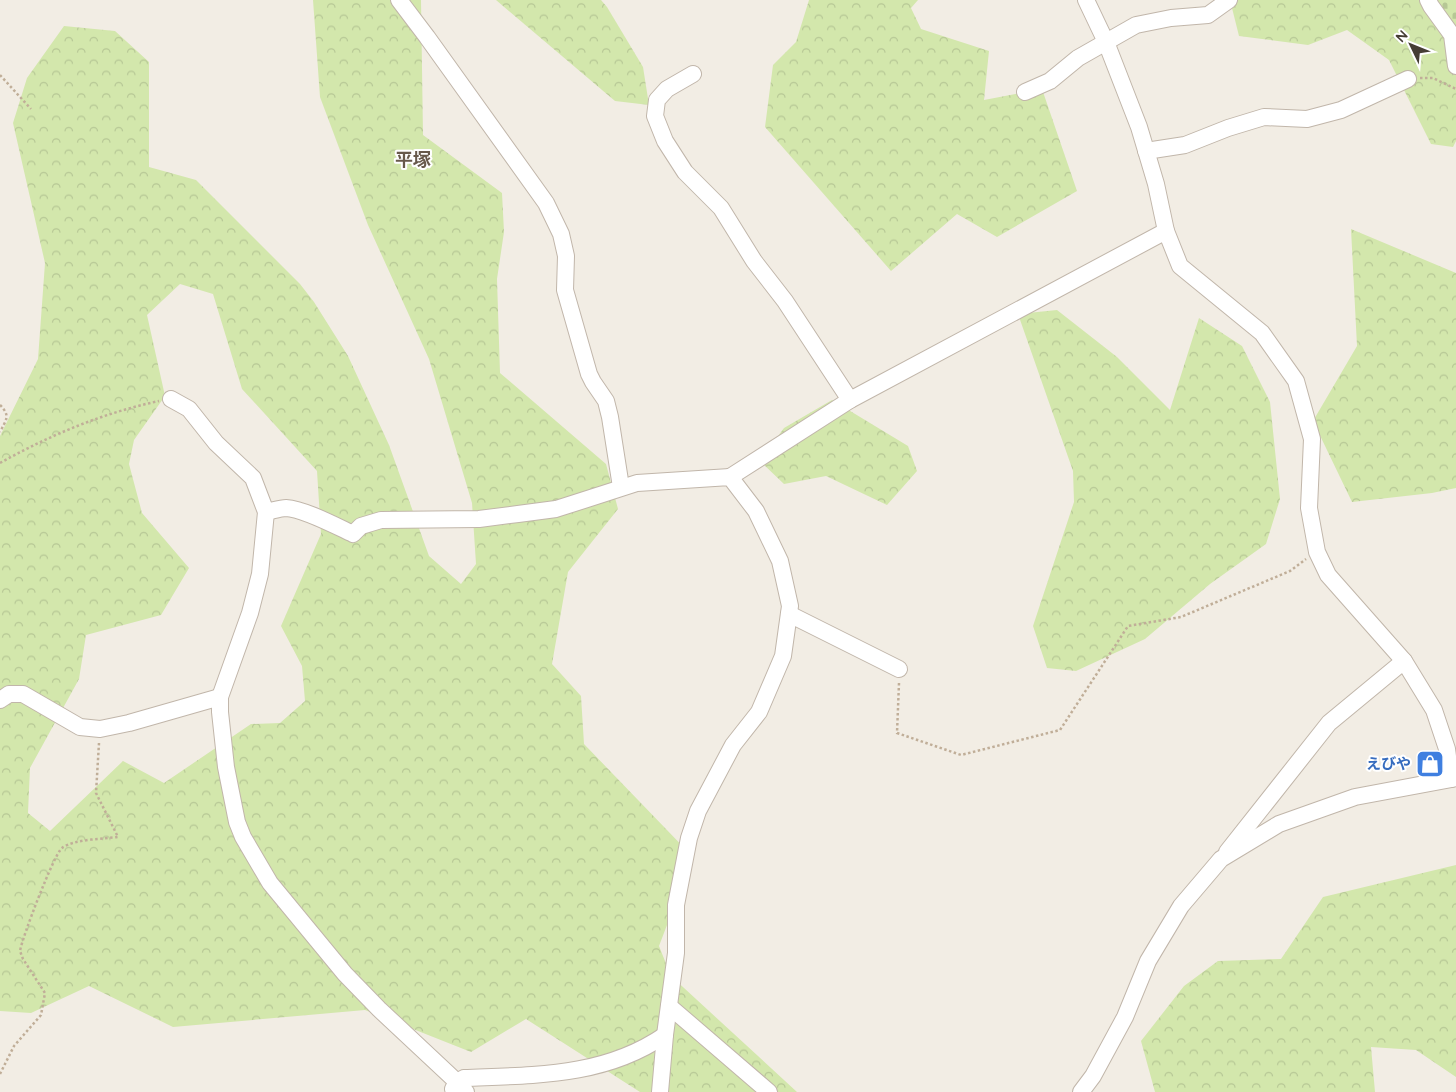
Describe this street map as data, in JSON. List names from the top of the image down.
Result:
{
  "districts": ["平塚"],
  "places": {
    "shop": ["えびや"]
  },
  "north": "top left"
}
